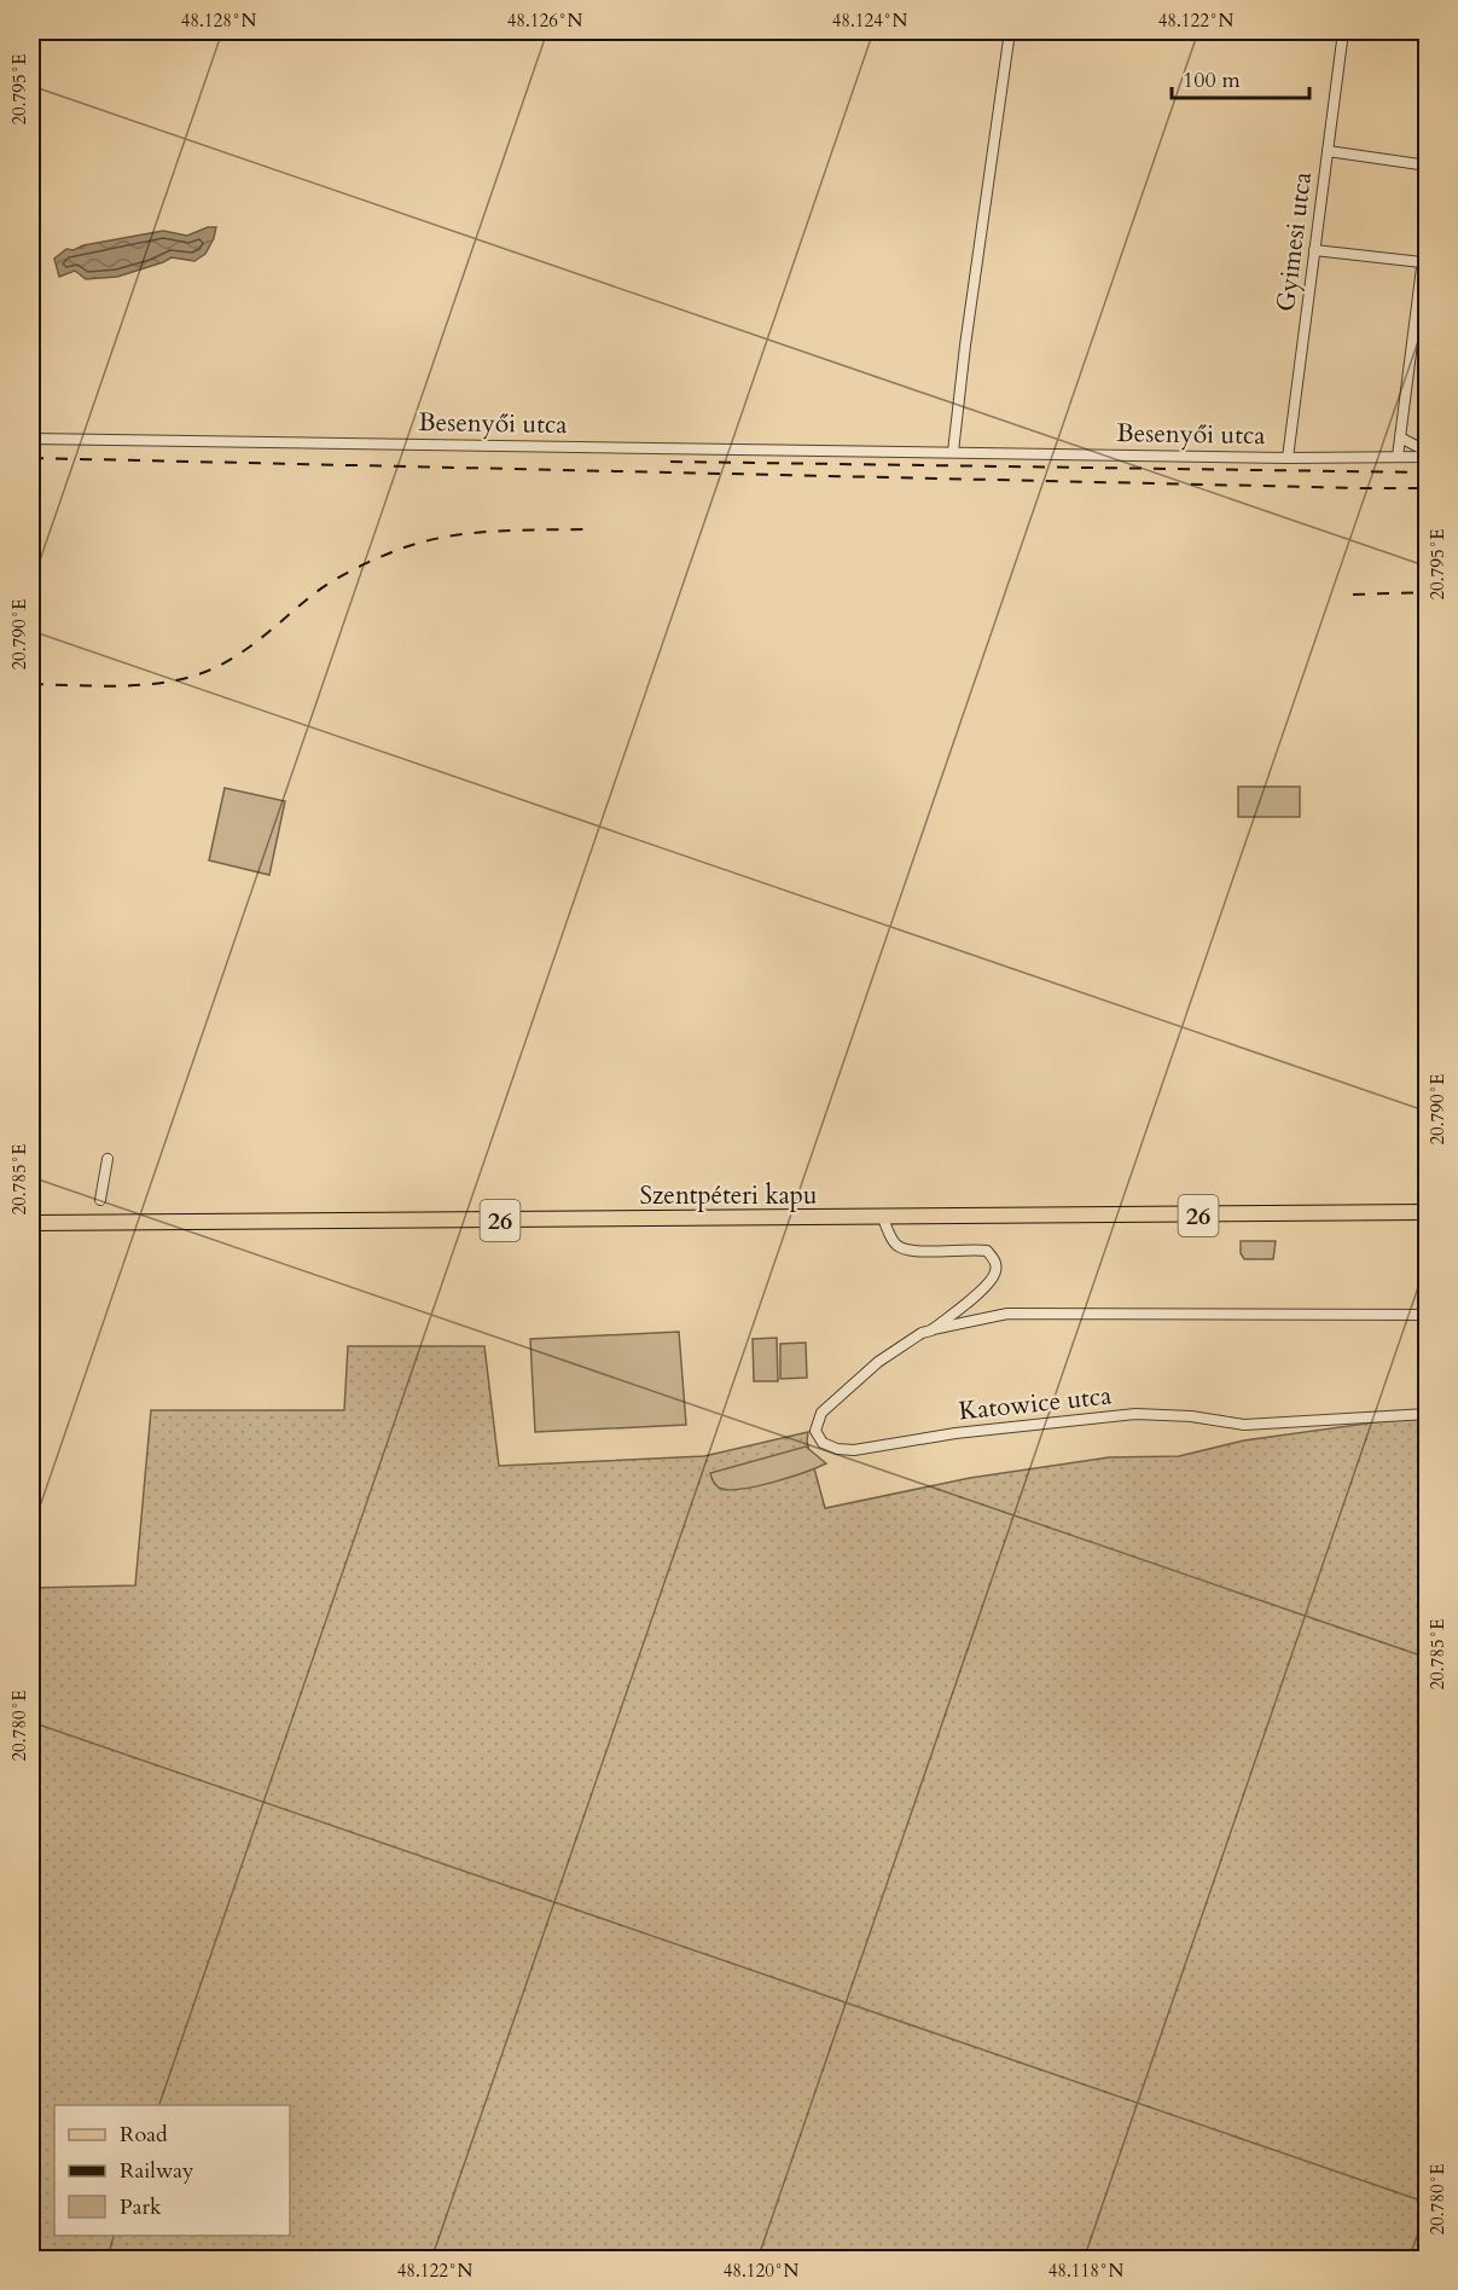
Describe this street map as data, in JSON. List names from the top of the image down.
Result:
{
  "streets": {
    "main road": ["Szentpéteri kapu", "26"],
    "street": ["Gyimesi utca", "Besenyői utca", "Katowice utca"]
  },
  "crossings": [
    ["Gyimesi utca", "Besenyői utca"],
    ["Szentpéteri kapu", "Katowice utca"]
  ],
  "legend": ["Road", "Railway", "Park"],
  "scale_bar": "100 m",
  "coordinates": [
    "48.128°N",
    "48.126°N",
    "48.124°N",
    "48.122°N",
    "20.795°E",
    "20.790°E",
    "20.785°E",
    "20.780°E",
    "48.120°N",
    "48.118°N"
  ]
}
